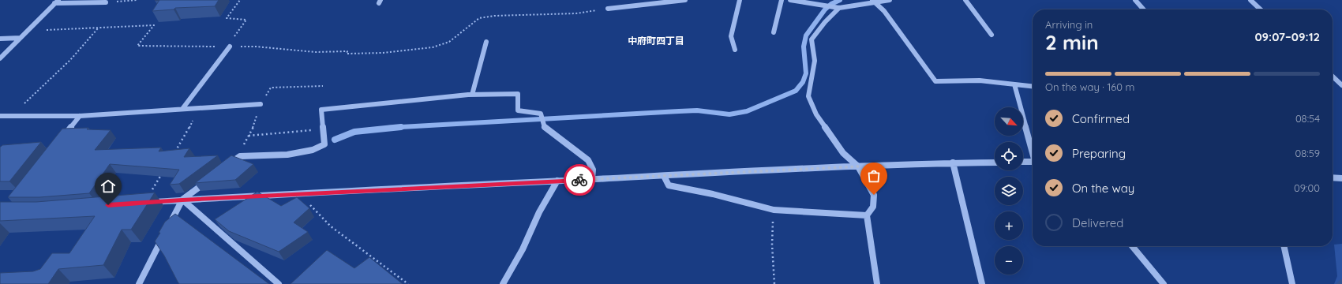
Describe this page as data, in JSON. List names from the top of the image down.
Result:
{
  "districts": ["中府町四丁目"],
  "north": "bottom right",
  "page": {
    "heading": ["2 min", "Arriving in", "09:07–09:12"],
    "bar": "On the way · 160 m",
    "list": [
      ["Confirmed", "08:54"],
      ["Preparing", "08:59"],
      ["On the way", "09:00"],
      "Delivered"
    ],
    "map_buttons": ["+", "−"]
  }
}
